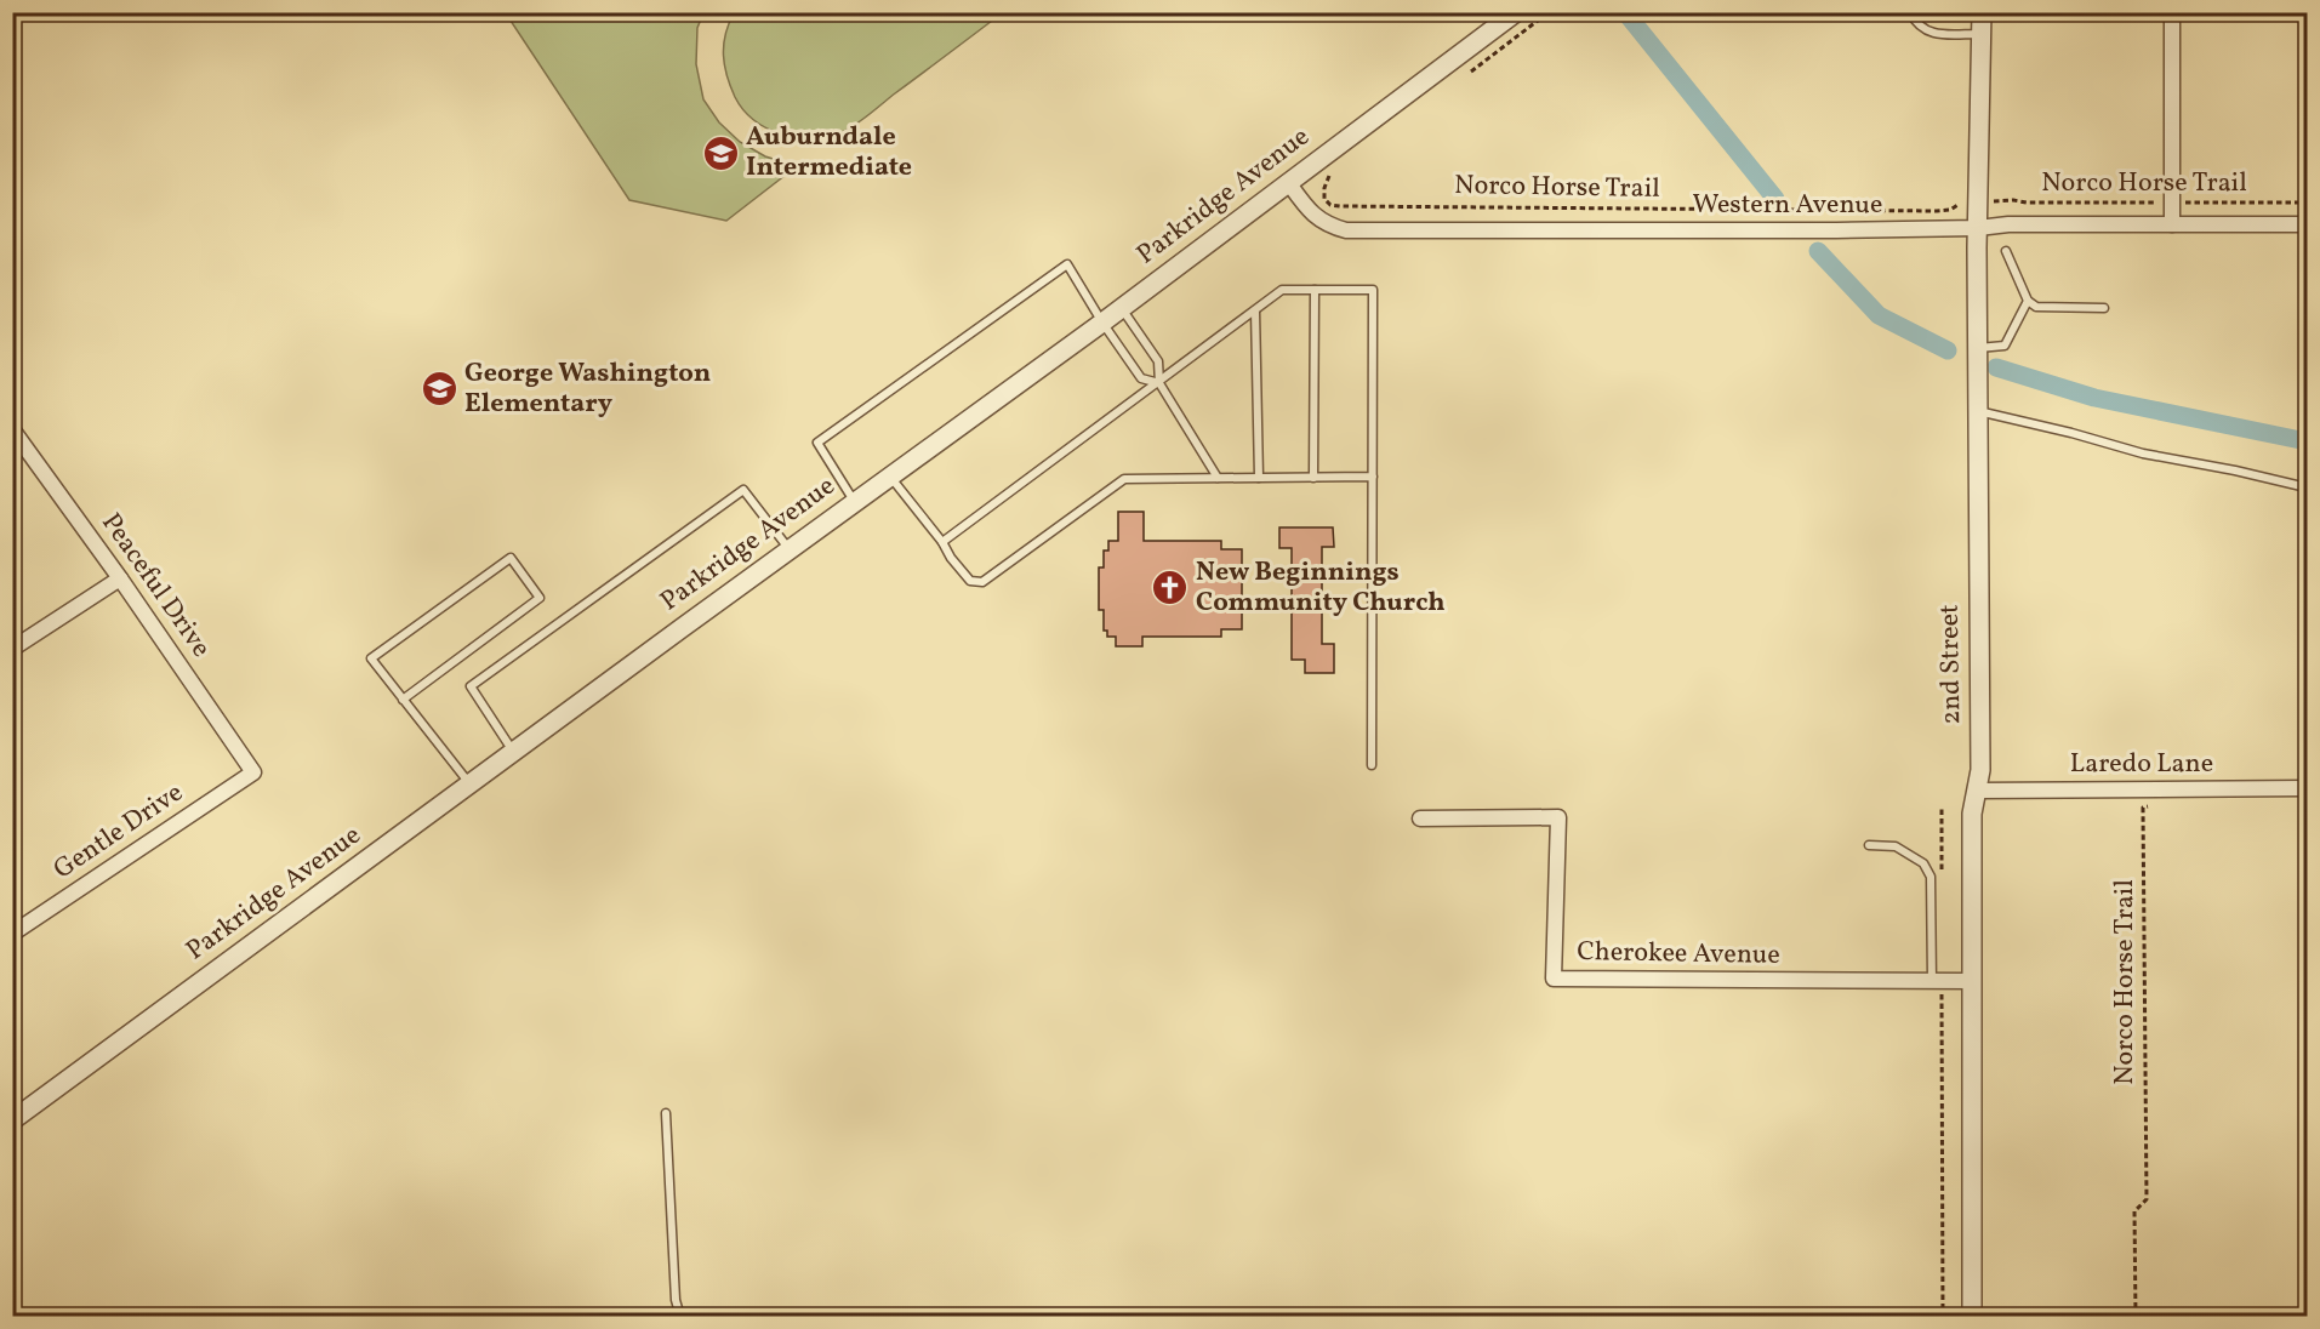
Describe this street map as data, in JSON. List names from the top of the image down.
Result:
{
  "streets": {
    "street": [
      "Parkridge Avenue",
      "Western Avenue",
      "Peaceful Drive",
      "2nd Street",
      "Laredo Lane",
      "Gentle Drive",
      "Cherokee Avenue"
    ],
    "path": ["Norco Horse Trail"]
  },
  "crossings": [
    ["Norco Horse Trail", "2nd Street"],
    ["Parkridge Avenue", "Western Avenue"],
    ["Western Avenue", "2nd Street"],
    ["Peaceful Drive", "Gentle Drive"],
    ["2nd Street", "Laredo Lane"],
    ["2nd Street", "Cherokee Avenue"]
  ],
  "places": {
    "school or university": ["Auburndale Intermediate", "George Washington Elementary"],
    "church": ["New Beginnings Community Church"]
  }
}
